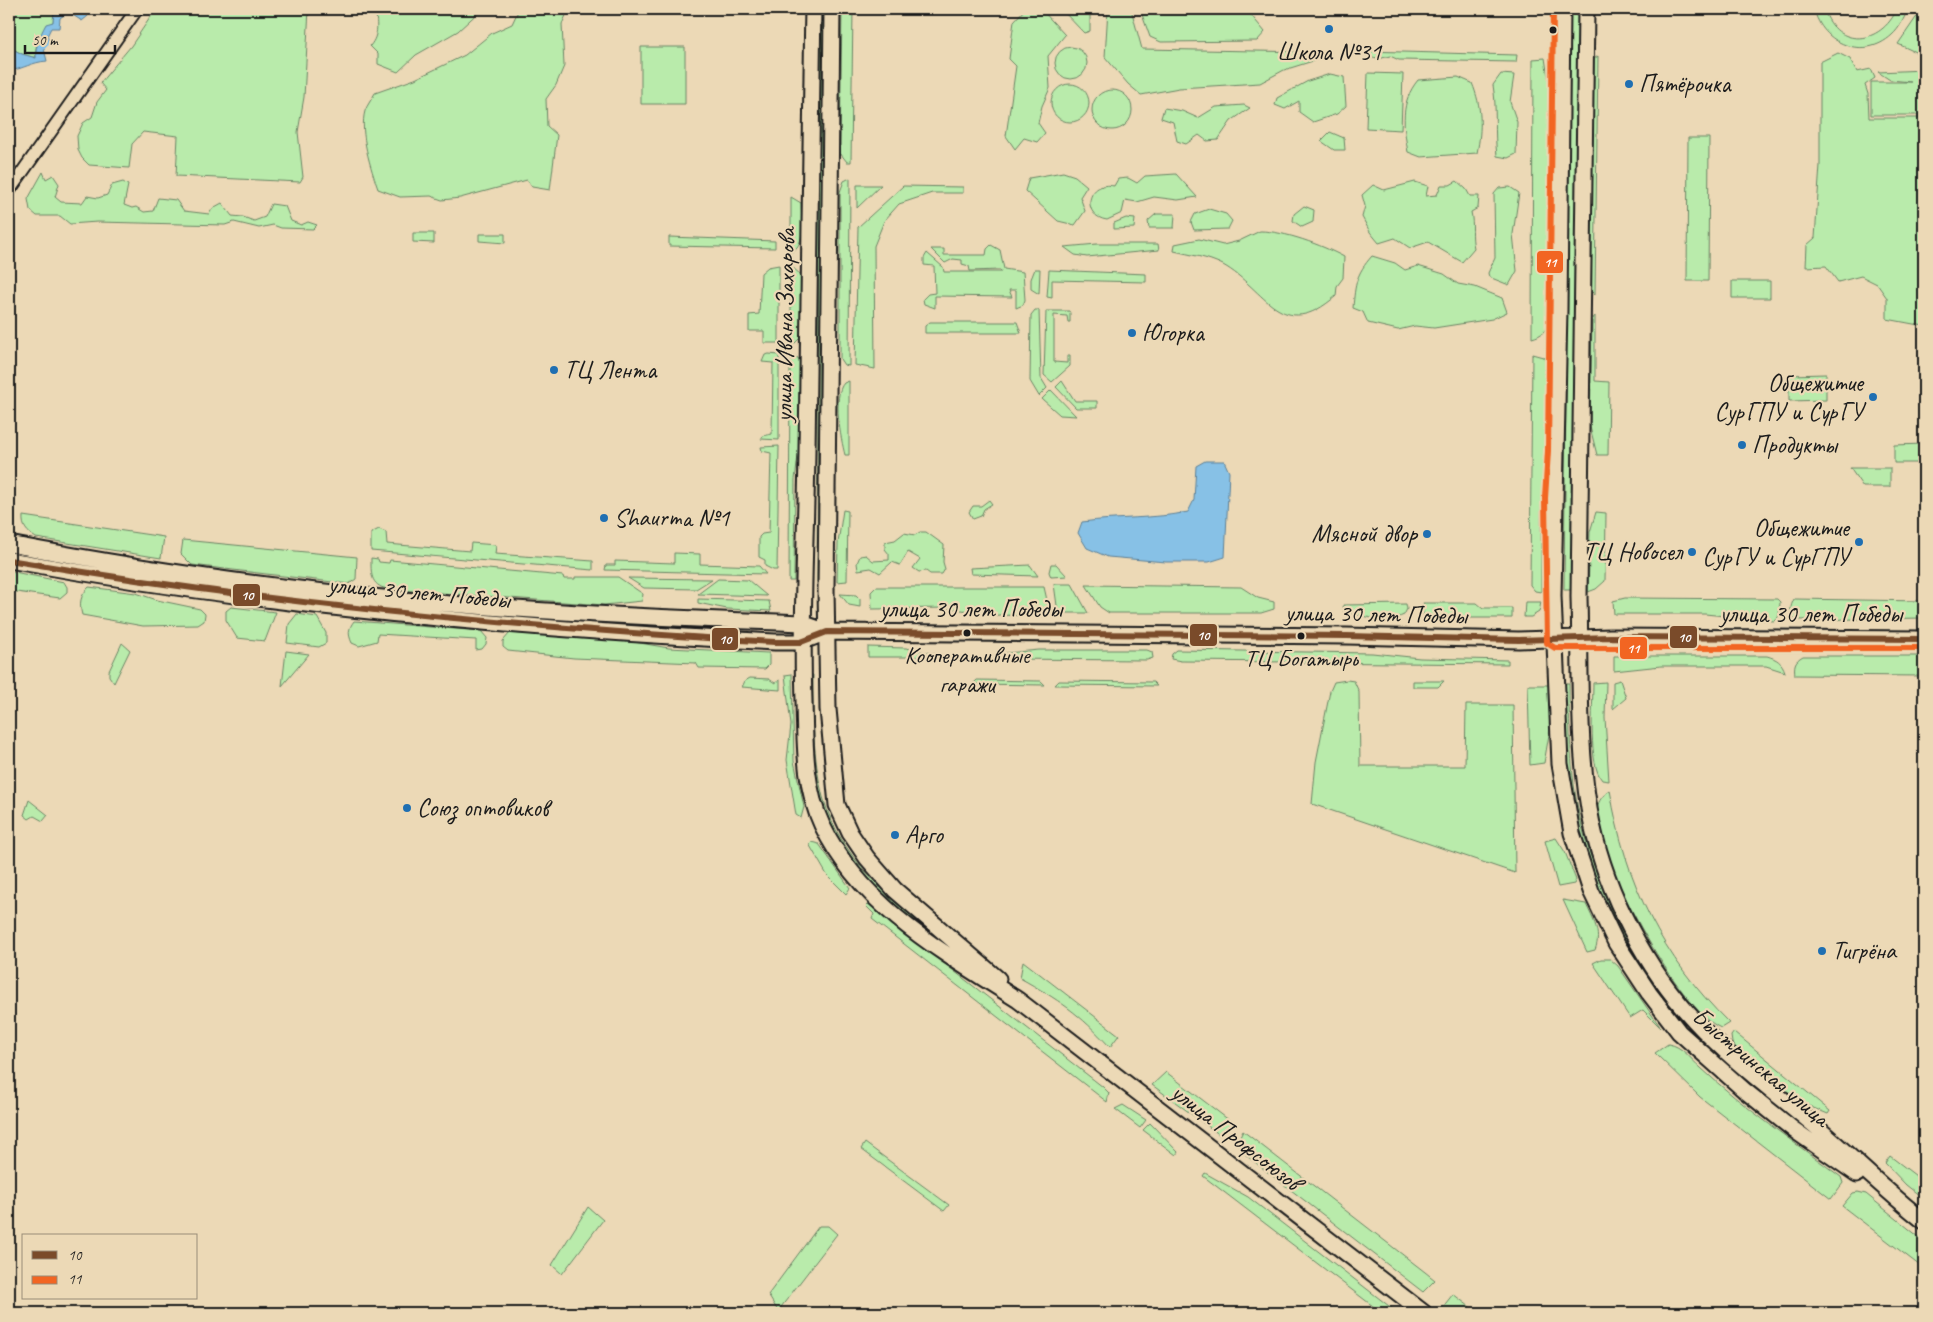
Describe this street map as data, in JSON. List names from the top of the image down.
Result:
{
  "streets": {
    "main road": [
      "улица Ивана Захарова",
      "улица 30 лет Победы",
      "Быстринская улица",
      "улица Профсоюзов"
    ]
  },
  "crossings": [
    ["улица Ивана Захарова", "улица 30 лет Победы"],
    ["улица Ивана Захарова", "улица Профсоюзов"],
    ["улица 30 лет Победы", "Быстринская улица"],
    ["улица 30 лет Победы", "улица Профсоюзов"]
  ],
  "places": [
    "Школа №31",
    "Пятёрочка",
    "Югорка",
    "ТЦ Лента",
    "Общежитие СурГПУ и СурГУ",
    "Продукты",
    "Shaurma №1",
    "Мясной двор",
    "Общежитие СурГУ и СурГПУ",
    "ТЦ Новосел",
    "Кооперативные гаражи",
    "ТЦ Богатырь",
    "Союз оптовиков",
    "Арго",
    "Тигрёна"
  ],
  "lines": ["transit line 11", "transit line 10"],
  "legend": ["10", "11"],
  "scale_bar": "50 m"
}
